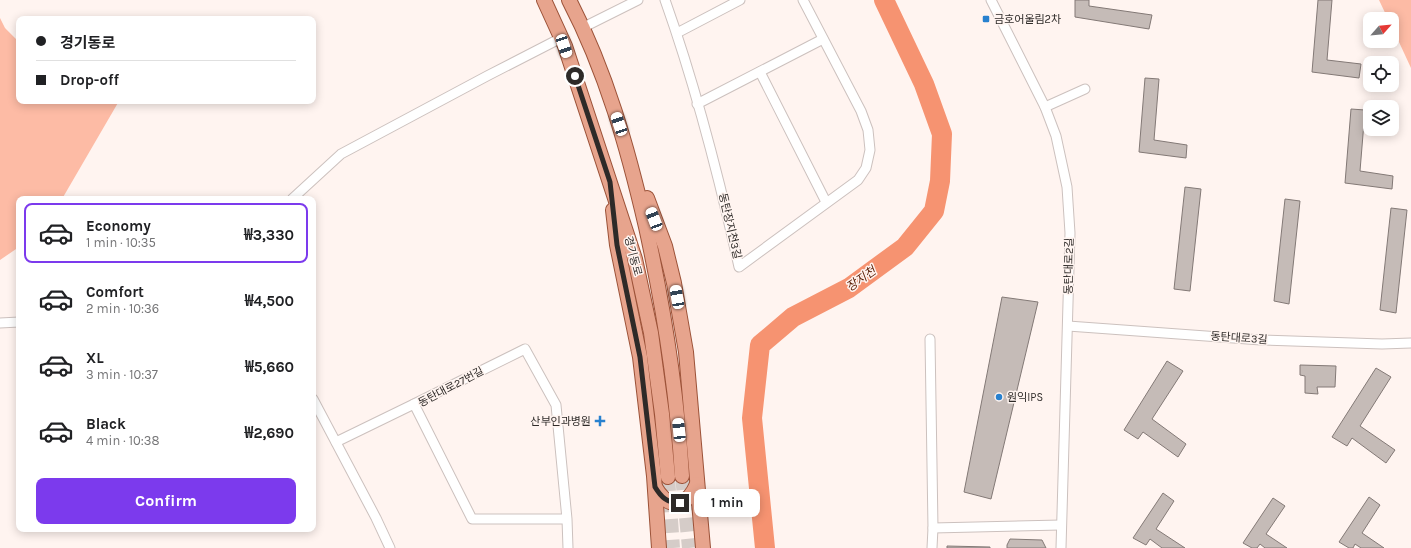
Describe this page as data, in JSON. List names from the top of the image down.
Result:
{
  "streets": {
    "main road": ["경기동로"],
    "street": [
      "동탄장지천3길",
      "동탄대로2길",
      "동탄대로3길",
      "동탄대로27번길"
    ]
  },
  "crossings": [
    ["동탄대로2길", "동탄대로3길"]
  ],
  "water": ["장지천"],
  "places": {
    "transit": ["금호어울림2차"],
    "other": ["원익IPS"],
    "health": ["산부인과병원"]
  },
  "north": "top right",
  "page": {
    "banner": ["경기동로", "Drop-off"],
    "list": [
      {
        "name": "Economy",
        "note": "1 min · 10:35",
        "value": "₩3,330"
      },
      {
        "name": "Comfort",
        "note": "2 min · 10:36",
        "value": "₩4,500"
      },
      {
        "name": "XL",
        "note": "3 min · 10:37",
        "value": "₩5,660"
      },
      {
        "name": "Black",
        "note": "4 min · 10:38",
        "value": "₩2,690"
      }
    ],
    "buttons": "Confirm",
    "bubble": "1 min"
  }
}
